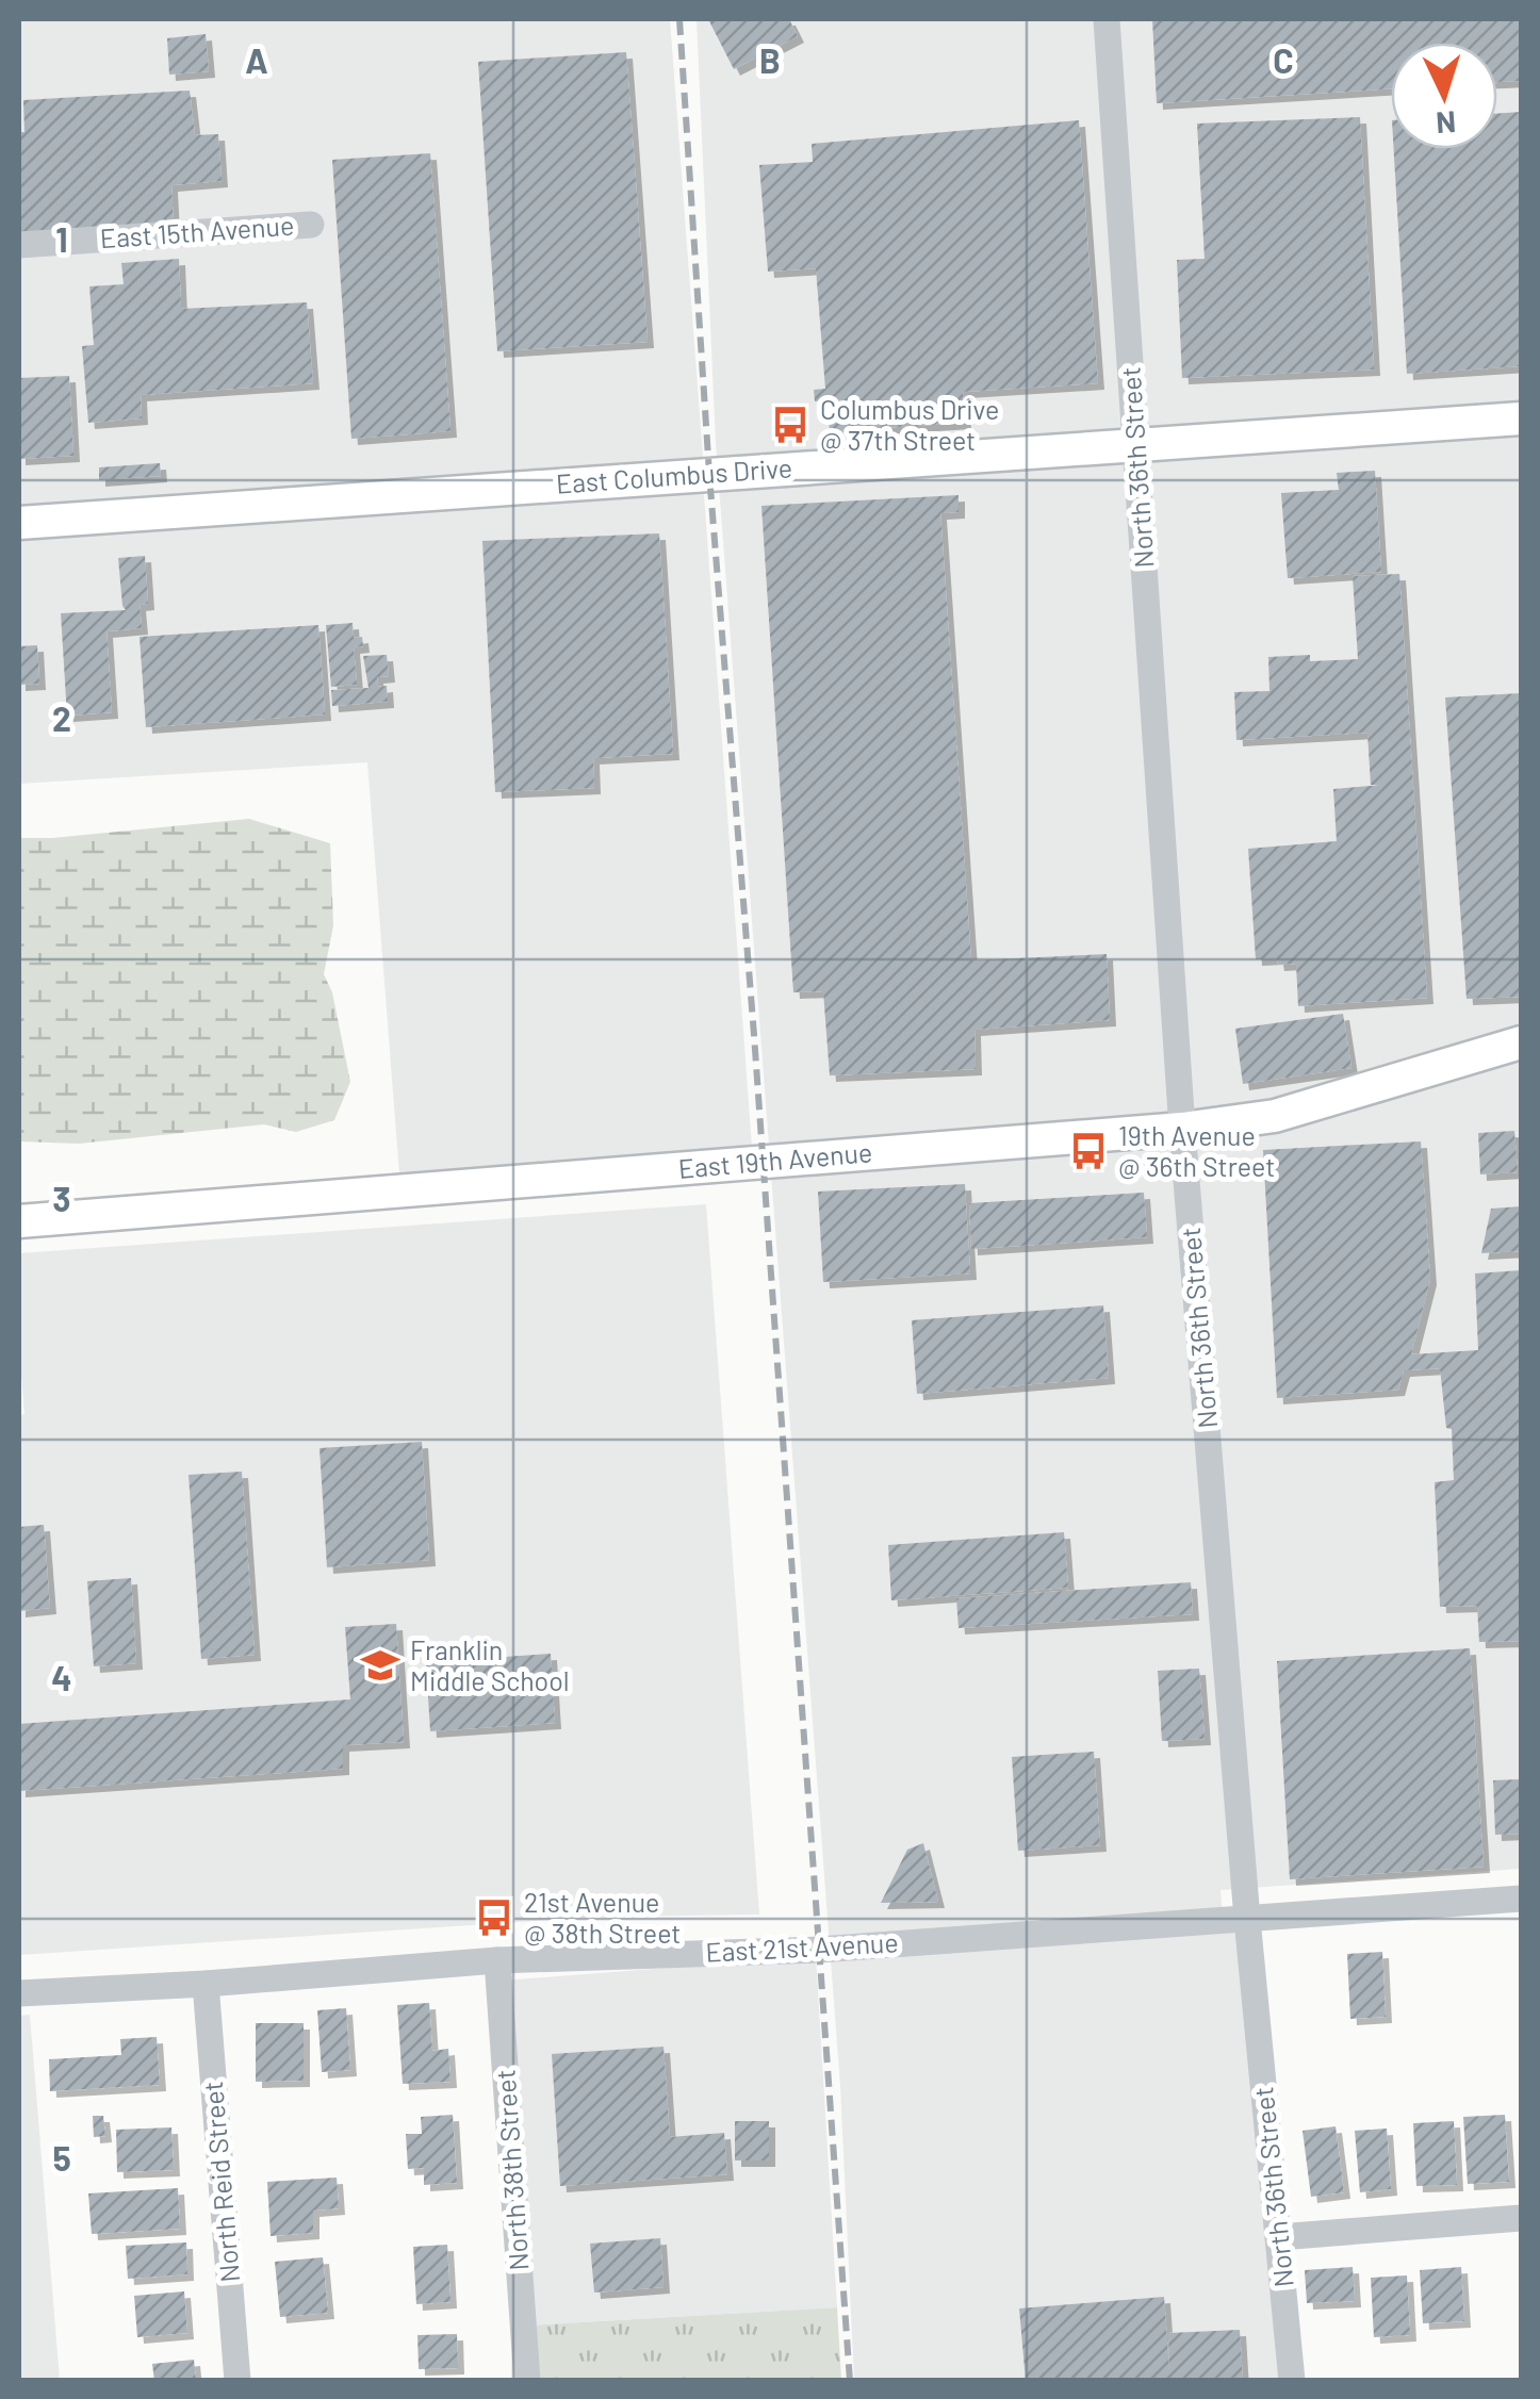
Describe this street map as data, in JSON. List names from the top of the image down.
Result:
{
  "streets": {
    "main road": ["East Columbus Drive", "East 19th Avenue"],
    "street": [
      "East 15th Avenue",
      "North 36th Street",
      "East 21st Avenue",
      "North 38th Street",
      "North Reid Street"
    ]
  },
  "crossings": [
    ["North 36th Street", "East Columbus Drive"],
    ["North 36th Street", "East 19th Avenue"],
    ["North 36th Street", "East 21st Avenue"],
    ["East 21st Avenue", "North 38th Street"],
    ["East 21st Avenue", "North Reid Street"]
  ],
  "places": {
    "bus stop": ["Columbus Drive @ 37th Street", "19th Avenue @ 36th Street", "21st Avenue @ 38th Street"],
    "school or university": ["Franklin Middle School"]
  },
  "north": "bottom",
  "grid": {
    "columns": ["A", "B", "C"],
    "rows": [
      "1",
      "2",
      "3",
      "4",
      "5"
    ]
  }
}
